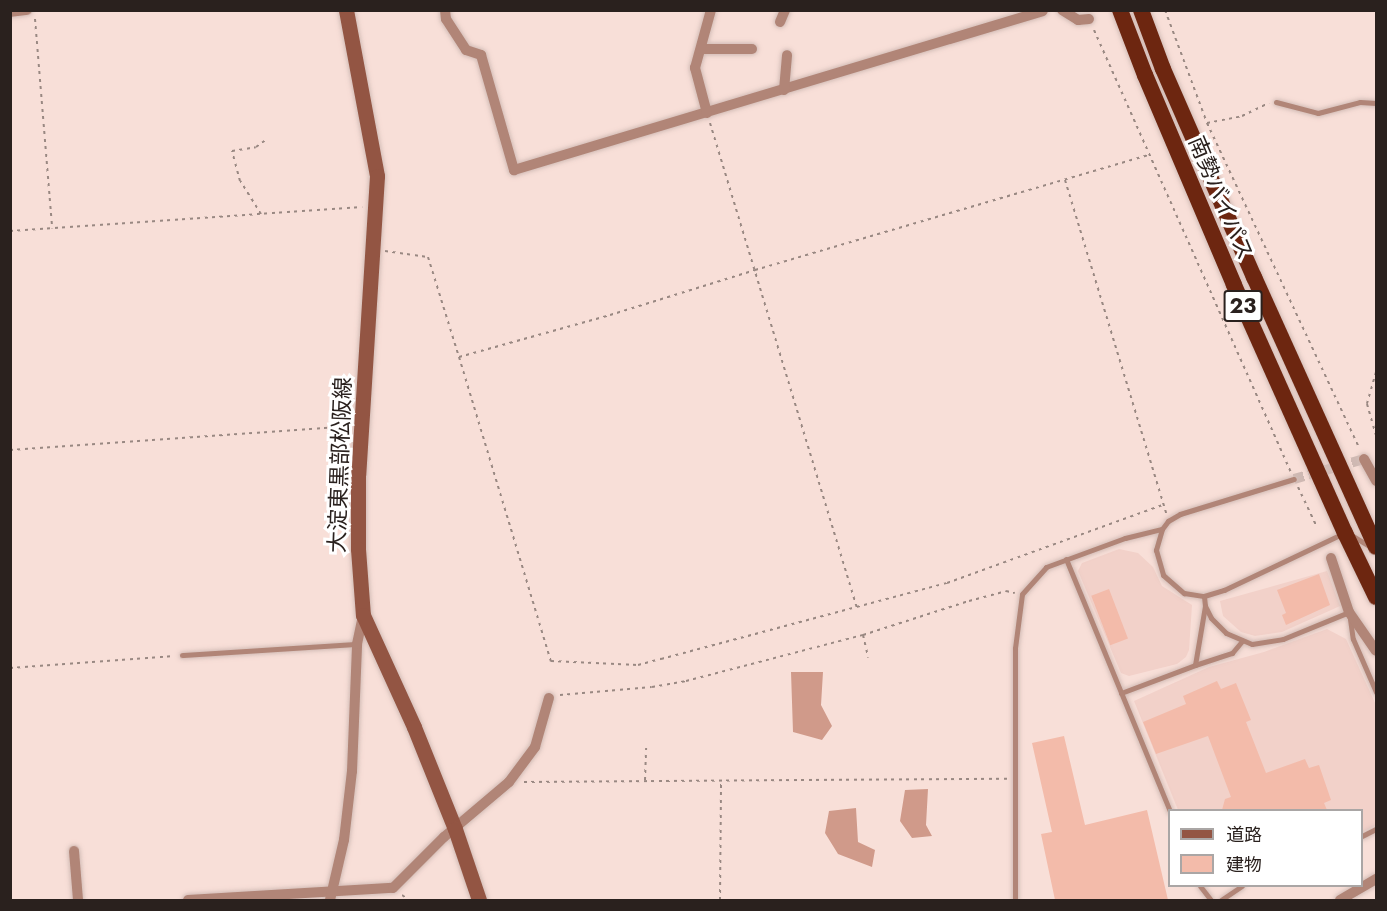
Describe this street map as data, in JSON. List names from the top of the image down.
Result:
{
  "streets": {
    "highway": ["南勢バイパス", "23"],
    "main road": ["大淀東黒部松阪線"]
  },
  "legend": ["道路", "建物"]
}
